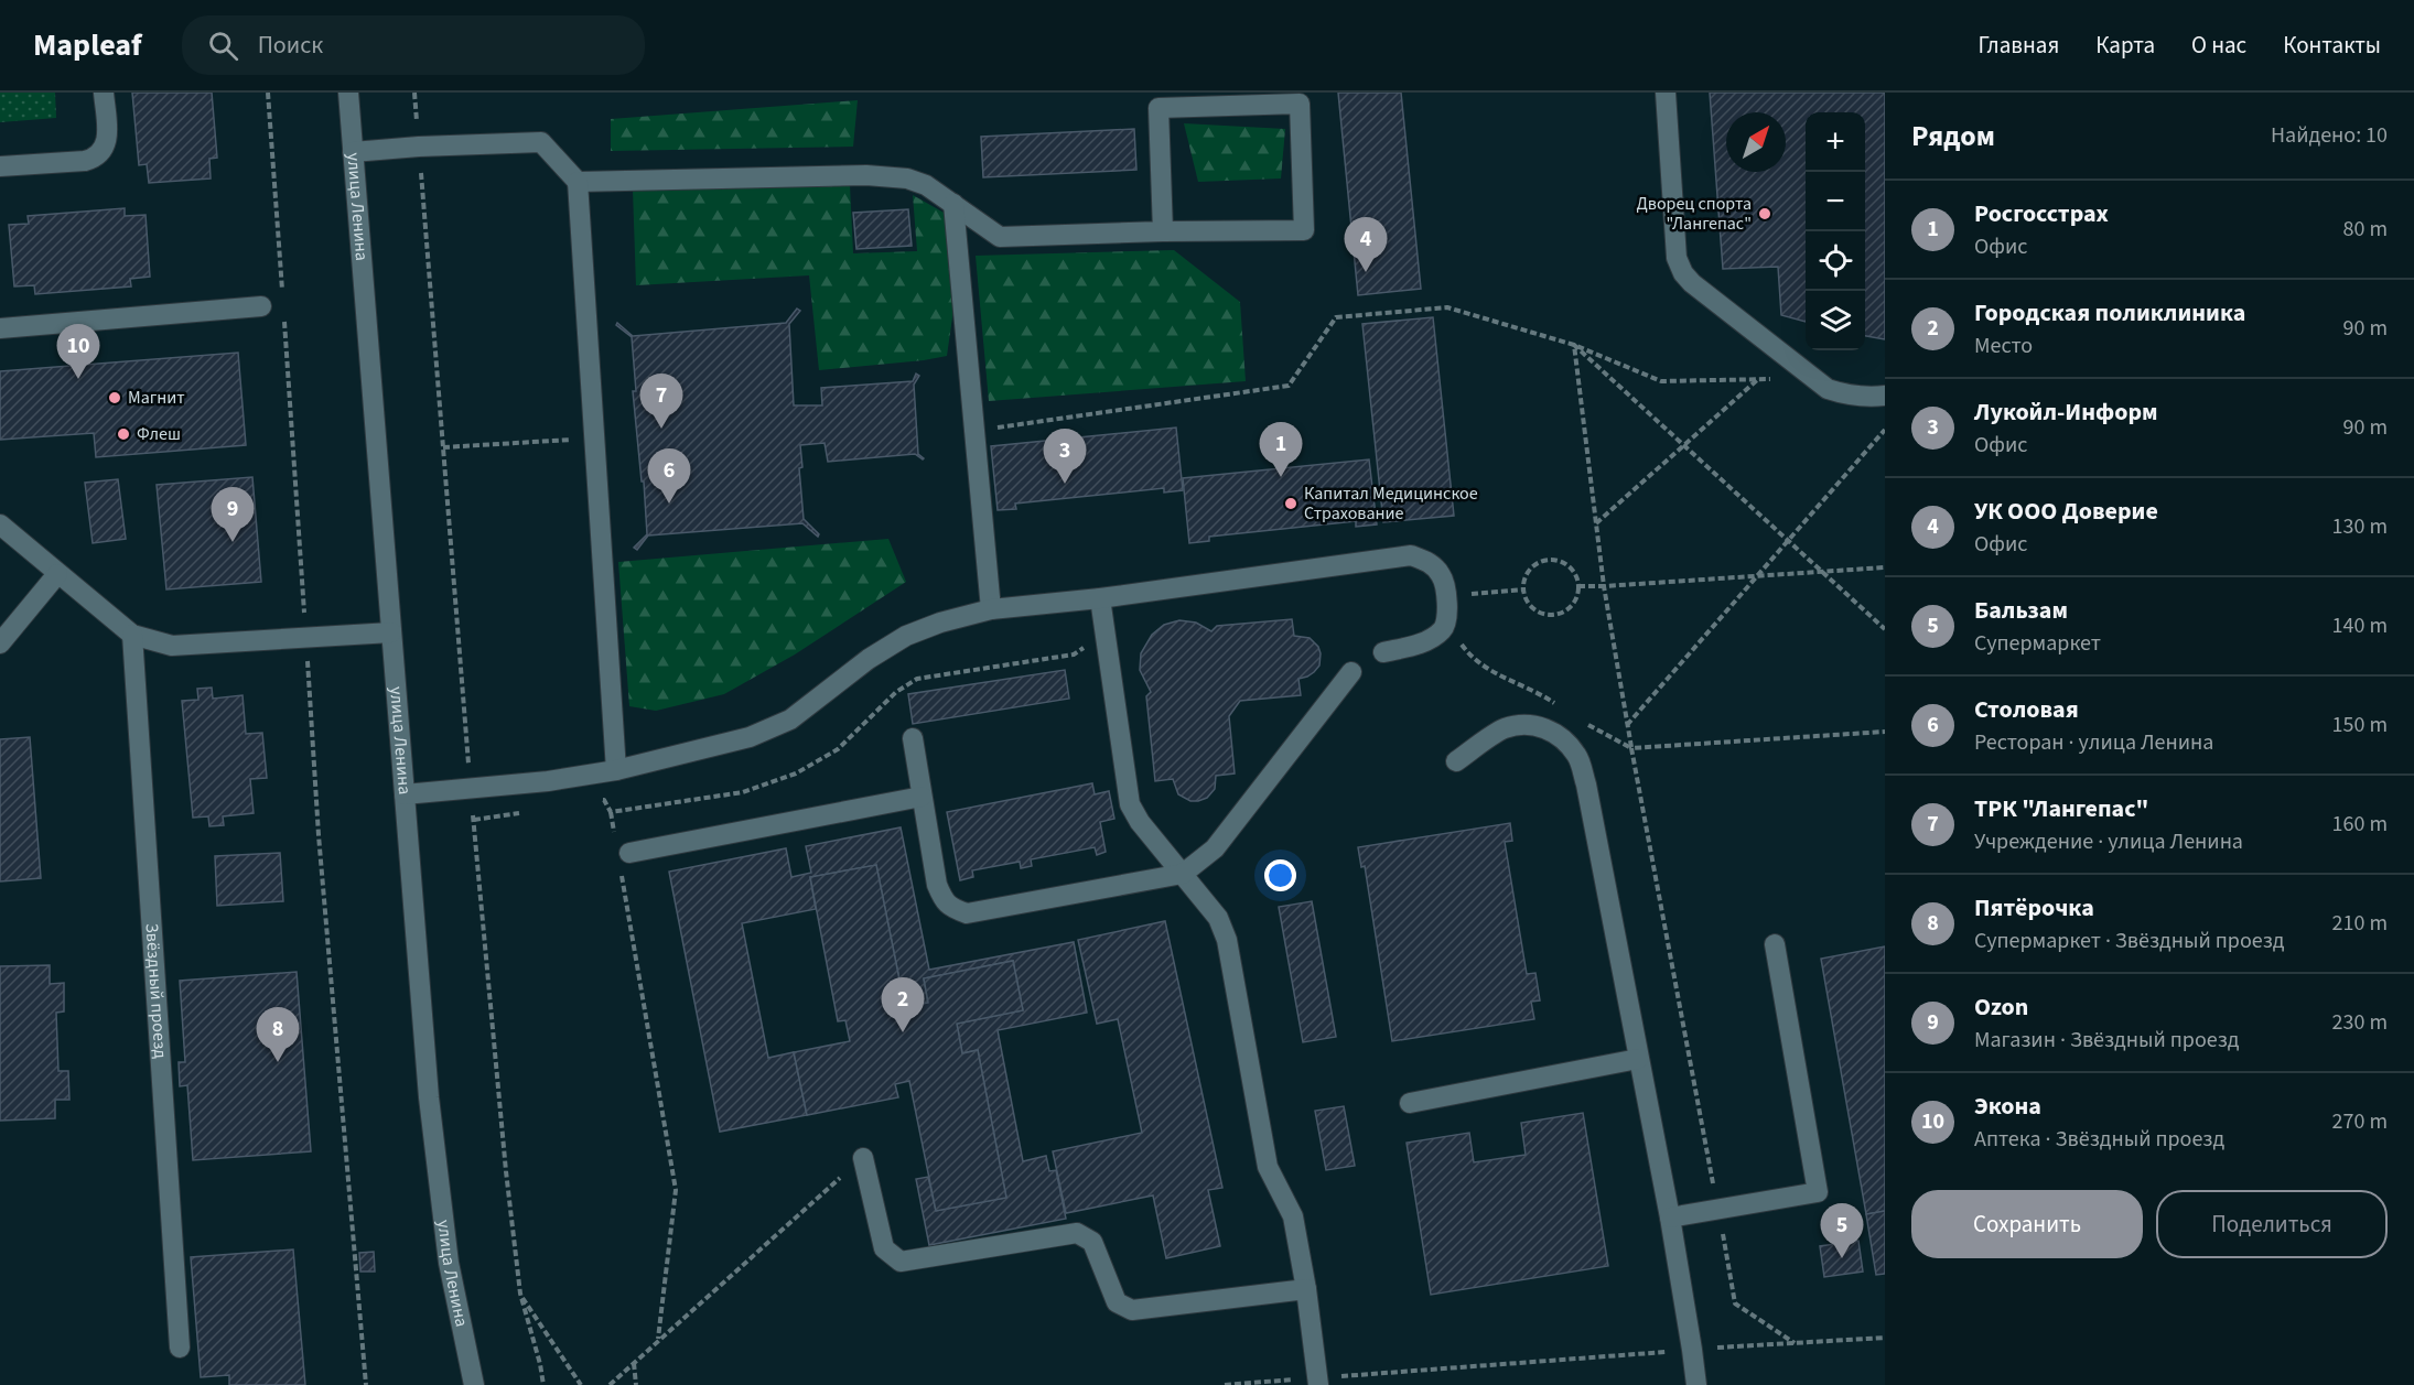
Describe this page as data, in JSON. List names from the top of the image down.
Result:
{
  "streets": {
    "street": ["улица Ленина", "Звёздный проезд"]
  },
  "places": [
    "Дворец спорта \"Лангепас\"",
    "Магнит",
    "Флеш",
    "Капитал Медицинское Страхование"
  ],
  "north": "top right",
  "page": {
    "header": "Mapleaf",
    "search": "Поиск",
    "nav": [
      "Главная",
      "Карта",
      "О нас",
      "Контакты"
    ],
    "heading": ["Рядом", "Найдено: 10"],
    "map_buttons": ["+", "−"],
    "list": [
      {
        "mark": "1",
        "name": "Росгосстрах",
        "note": "Офис",
        "value": "80 m"
      },
      {
        "mark": "2",
        "name": "Городская поликлиника",
        "note": "Место",
        "value": "90 m"
      },
      {
        "mark": "3",
        "name": "Лукойл-Информ",
        "note": "Офис",
        "value": "90 m"
      },
      {
        "mark": "4",
        "name": "УК ООО Доверие",
        "note": "Офис",
        "value": "130 m"
      },
      {
        "mark": "5",
        "name": "Бальзам",
        "note": "Супермаркет",
        "value": "140 m"
      },
      {
        "mark": "6",
        "name": "Столовая",
        "note": "Ресторан · улица Ленина",
        "value": "150 m"
      },
      {
        "mark": "7",
        "name": "ТРК \"Лангепас\"",
        "note": "Учреждение · улица Ленина",
        "value": "160 m"
      },
      {
        "mark": "8",
        "name": "Пятёрочка",
        "note": "Супермаркет · Звёздный проезд",
        "value": "210 m"
      },
      {
        "mark": "9",
        "name": "Ozon",
        "note": "Магазин · Звёздный проезд",
        "value": "230 m"
      },
      {
        "mark": "10",
        "name": "Экона",
        "note": "Аптека · Звёздный проезд",
        "value": "270 m"
      }
    ],
    "pins": [
      "4",
      "10",
      "7",
      "1",
      "3",
      "6",
      "9",
      "2",
      "8",
      "5"
    ],
    "buttons": ["Сохранить", "Поделиться"]
  }
}
